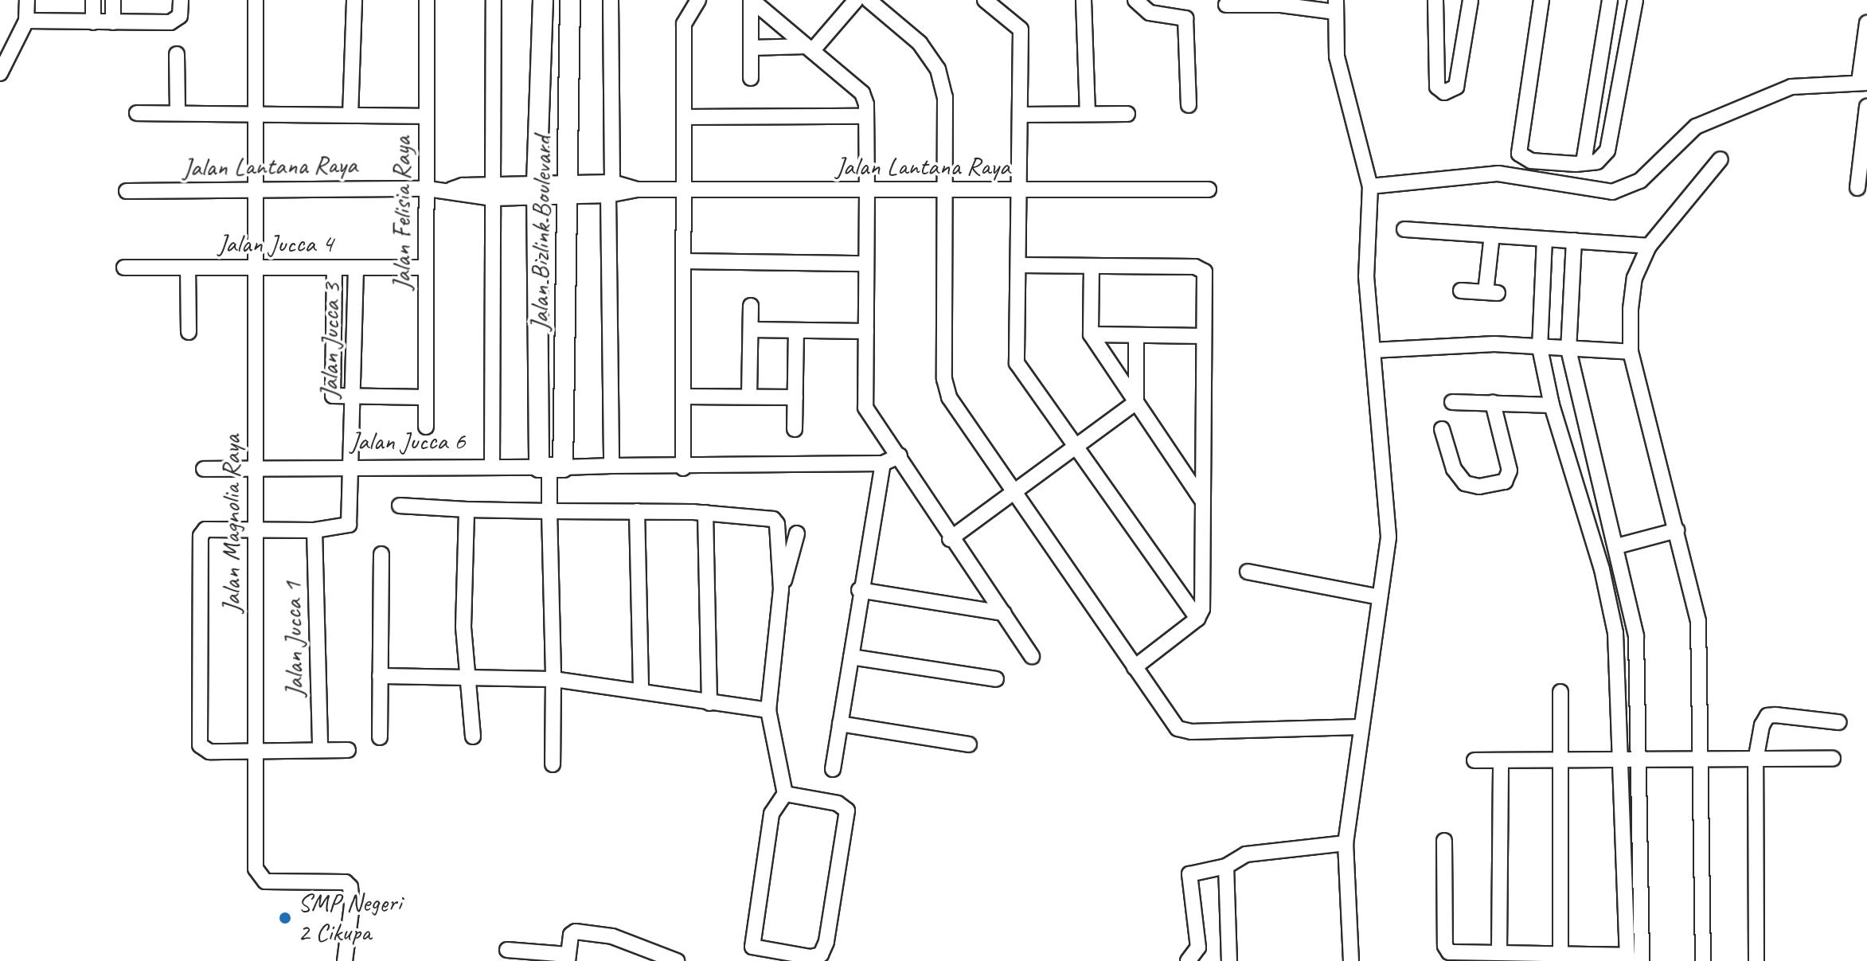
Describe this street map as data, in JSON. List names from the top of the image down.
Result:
{
  "streets": {
    "street": [
      "Jalan Lantana Raya",
      "Jalan Felisia Raya",
      "Jalan Bizlink Boulevard",
      "Jalan Jucca 4",
      "Jalan Jucca 3",
      "Jalan Jucca 6",
      "Jalan Magnolia Raya",
      "Jalan Jucca 1"
    ]
  },
  "crossings": [
    ["Jalan Lantana Raya", "Jalan Felisia Raya"],
    ["Jalan Lantana Raya", "Jalan Bizlink Boulevard"],
    ["Jalan Lantana Raya", "Jalan Magnolia Raya"],
    ["Jalan Felisia Raya", "Jalan Jucca 4"],
    ["Jalan Bizlink Boulevard", "Jalan Jucca 6"],
    ["Jalan Jucca 4", "Jalan Jucca 3"],
    ["Jalan Jucca 4", "Jalan Magnolia Raya"],
    ["Jalan Jucca 3", "Jalan Jucca 6"],
    ["Jalan Jucca 3", "Jalan Jucca 1"],
    ["Jalan Jucca 6", "Jalan Magnolia Raya"]
  ],
  "places": ["SMP Negeri 2 Cikupa"]
}
